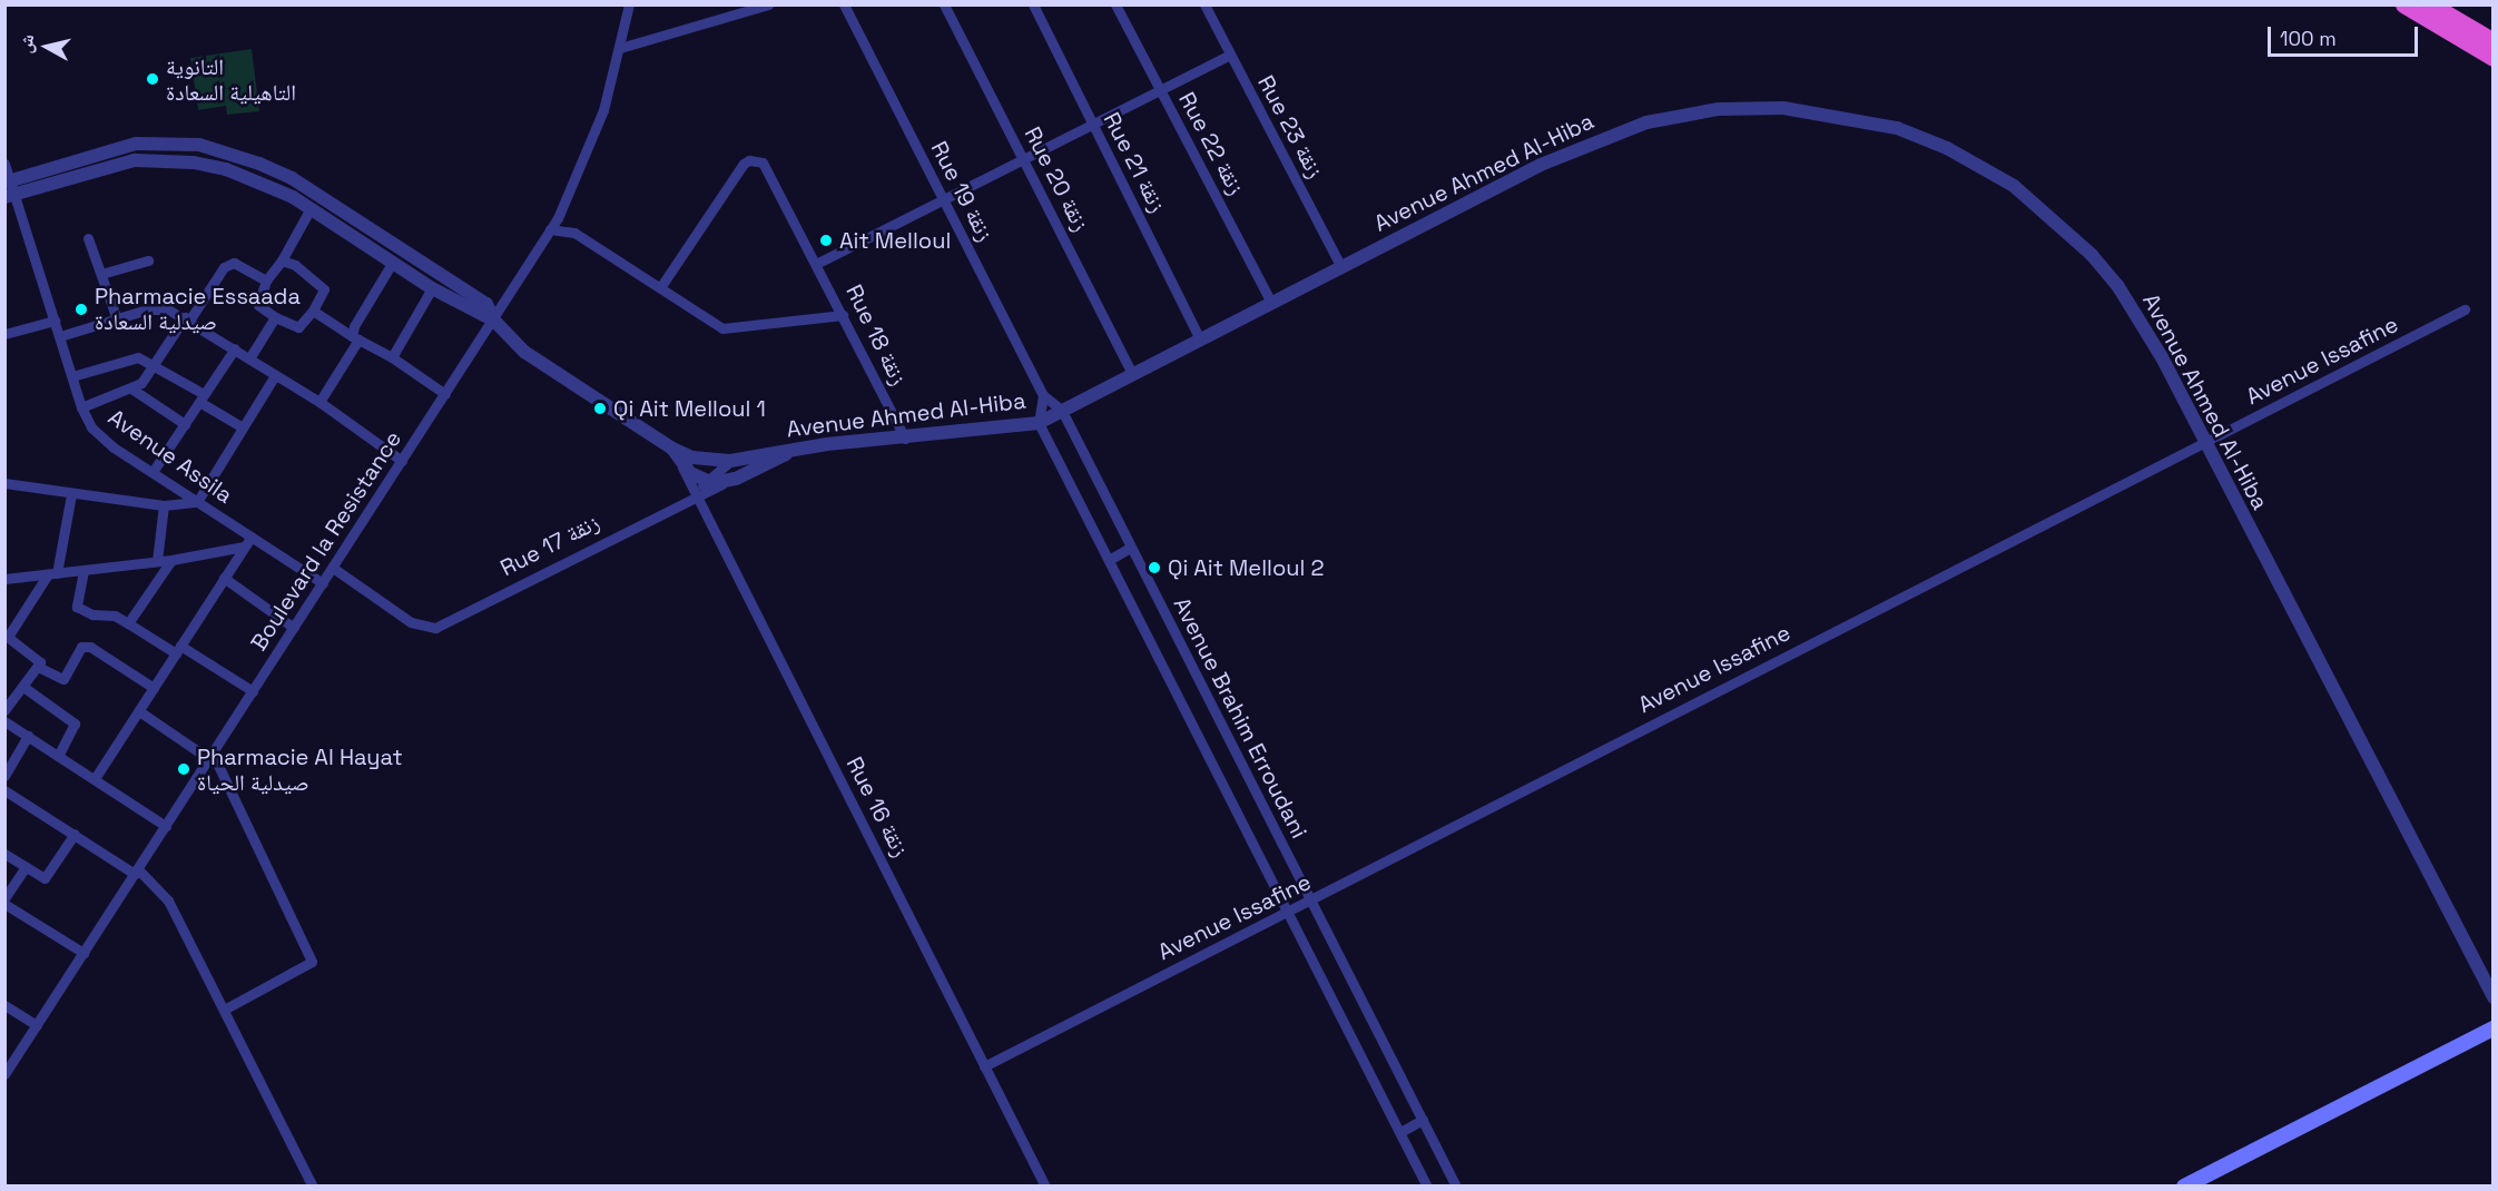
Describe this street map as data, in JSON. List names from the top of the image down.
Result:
{
  "streets": {
    "street": [
      "Rue 23 زنقة",
      "Rue 22 زنقة",
      "Rue 21 زنقة",
      "Avenue Ahmed Al-Hiba",
      "Rue 20 زنقة",
      "Rue 19 زنقة",
      "Rue 18 زنقة",
      "Avenue Issafine",
      "Avenue Assila",
      "Boulevard la Resistance",
      "Rue 17 زنقة",
      "Avenue Brahim Erroudani",
      "Rue 16 زنقة"
    ]
  },
  "crossings": [
    ["Rue 23 زنقة", "Avenue Ahmed Al-Hiba"],
    ["Rue 22 زنقة", "Avenue Ahmed Al-Hiba"],
    ["Rue 21 زنقة", "Avenue Ahmed Al-Hiba"],
    ["Avenue Ahmed Al-Hiba", "Rue 20 زنقة"],
    ["Avenue Ahmed Al-Hiba", "Rue 19 زنقة"],
    ["Avenue Ahmed Al-Hiba", "Rue 18 زنقة"],
    ["Avenue Ahmed Al-Hiba", "Avenue Issafine"],
    ["Avenue Ahmed Al-Hiba", "Boulevard la Resistance"],
    ["Avenue Ahmed Al-Hiba", "Rue 17 زنقة"],
    ["Avenue Ahmed Al-Hiba", "Avenue Brahim Erroudani"],
    ["Avenue Ahmed Al-Hiba", "Rue 16 زنقة"],
    ["Rue 19 زنقة", "Avenue Brahim Erroudani"],
    ["Avenue Issafine", "Avenue Brahim Erroudani"],
    ["Avenue Issafine", "Rue 16 زنقة"],
    ["Avenue Assila", "Boulevard la Resistance"],
    ["Boulevard la Resistance", "Rue 17 زنقة"],
    ["Rue 17 زنقة", "Rue 16 زنقة"]
  ],
  "places": [
    "التانوية التاهيلية السعادة",
    "Ait Melloul",
    "Pharmacie Essaada صيدلية السعادة",
    "Qi Ait Melloul 1",
    "Qi Ait Melloul 2",
    "Pharmacie Al Hayat صيدلية الحياة"
  ],
  "scale_bar": "100 m",
  "north": "left"
}
